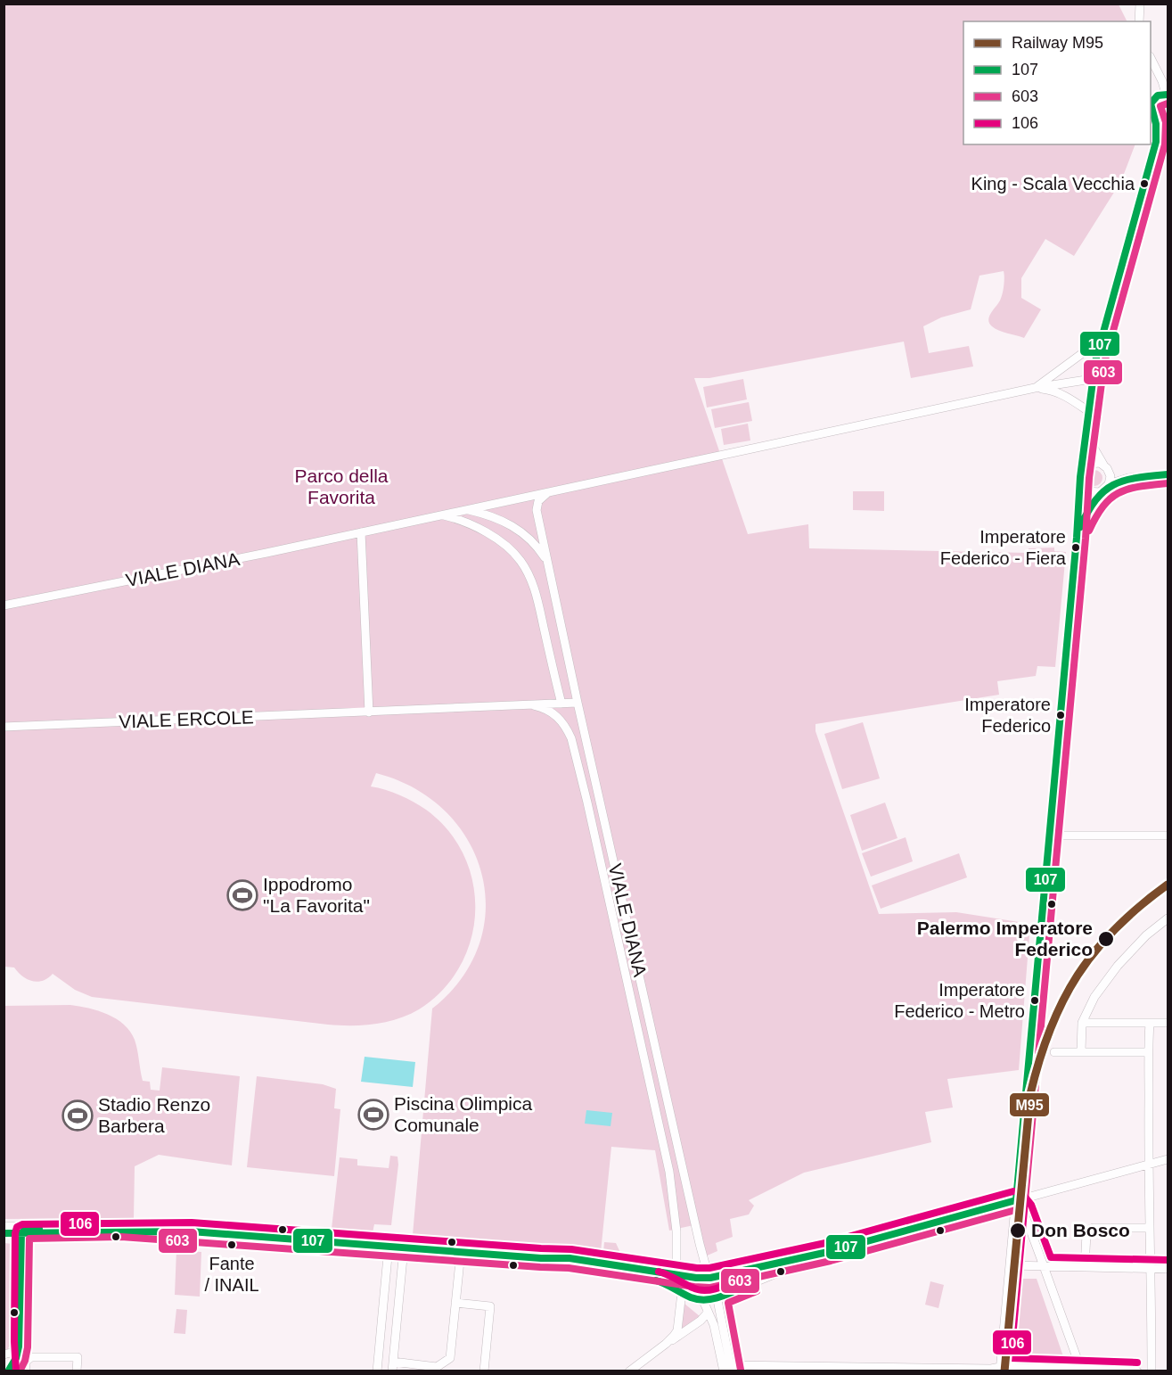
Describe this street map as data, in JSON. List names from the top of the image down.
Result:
{
  "streets": {
    "street": ["VIALE DIANA", "VIALE ERCOLE"]
  },
  "crossings": [
    ["VIALE DIANA", "VIALE ERCOLE"]
  ],
  "parks": ["Parco della Favorita"],
  "places": {
    "other": [
      "King - Scala Vecchia",
      "Imperatore Federico - Fiera",
      "Imperatore Federico",
      "Palermo Imperatore Federico",
      "Imperatore Federico - Metro",
      "Don Bosco",
      "Fante / INAIL"
    ],
    "sports": ["Ippodromo \"La Favorita\"", "Piscina Olimpica Comunale", "Stadio Renzo Barbera"]
  },
  "lines": [
    "transit line 107",
    "transit line 603",
    "rail line M95",
    "transit line 106"
  ],
  "legend": [
    "Railway M95",
    "107",
    "603",
    "106"
  ]
}
